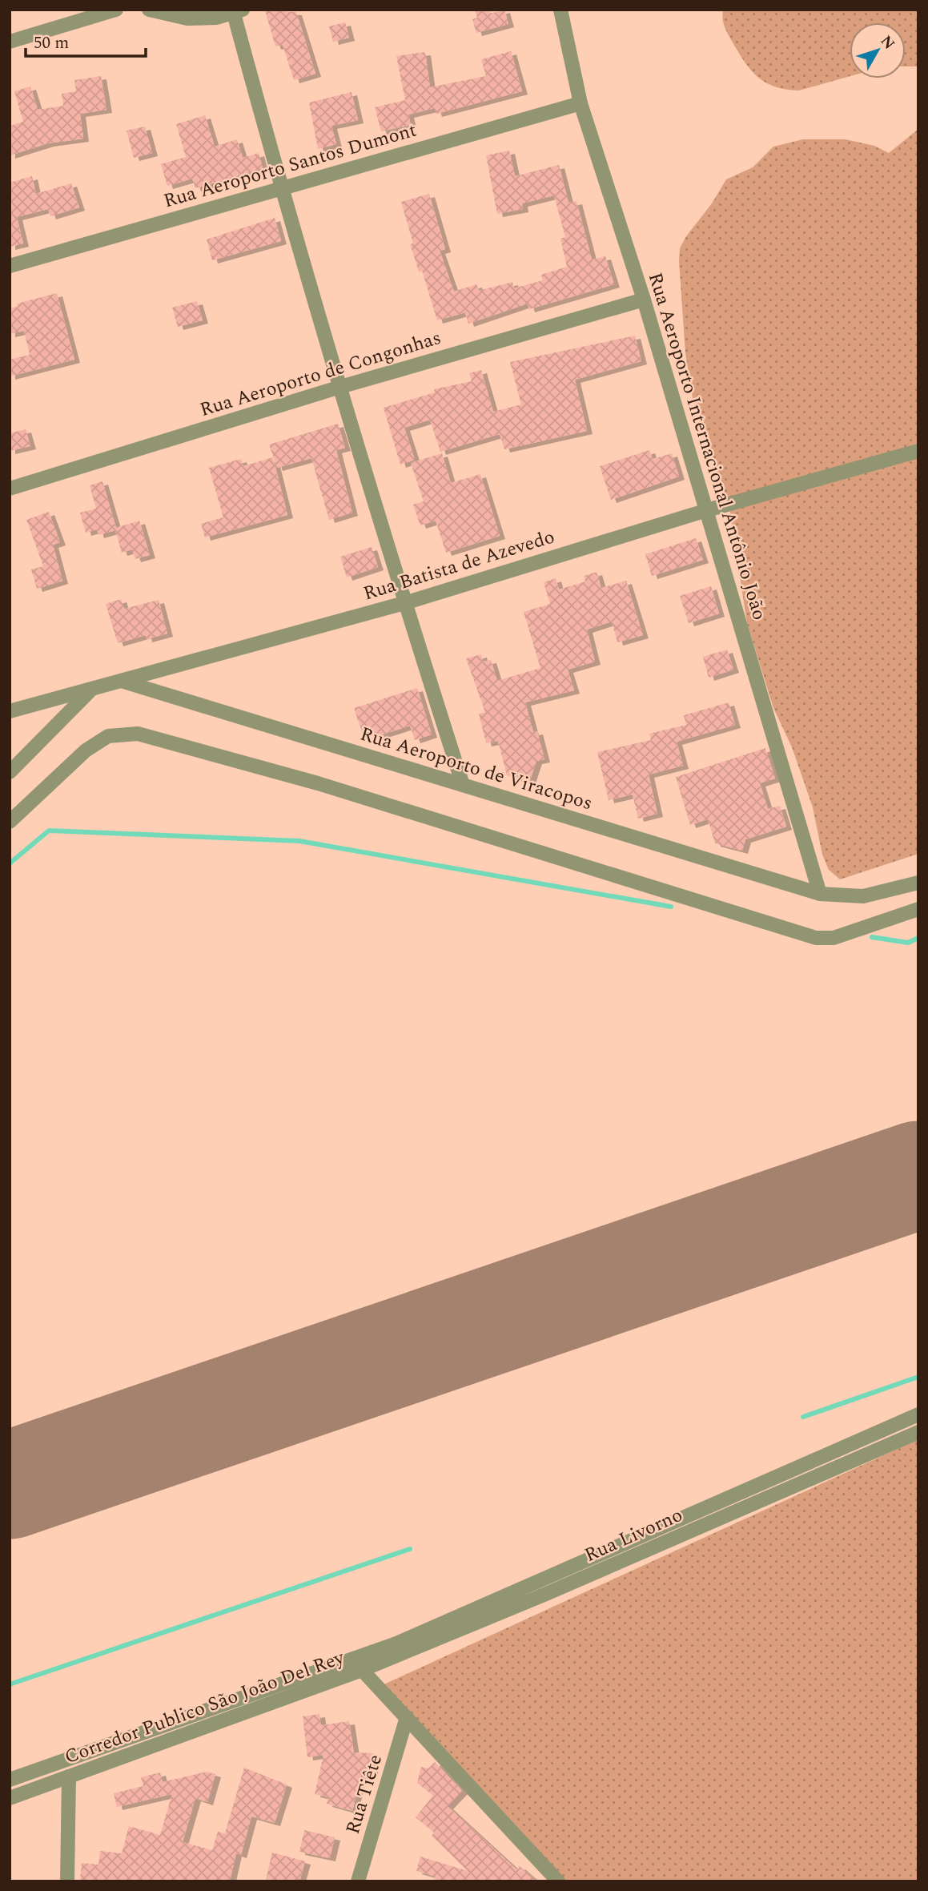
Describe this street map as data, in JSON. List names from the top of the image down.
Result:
{
  "streets": {
    "street": [
      "Rua Aeroporto Santos Dumont",
      "Rua Aeroporto de Congonhas",
      "Rua Aeroporto Internacional Antônio João",
      "Rua Batista de Azevedo",
      "Rua Aeroporto de Viracopos",
      "Rua Livorno",
      "Corredor Publico São João Del Rey",
      "Rua Tiête"
    ]
  },
  "crossings": [
    ["Rua Aeroporto Santos Dumont", "Rua Aeroporto Internacional Antônio João"],
    ["Rua Aeroporto de Congonhas", "Rua Aeroporto Internacional Antônio João"],
    ["Rua Aeroporto Internacional Antônio João", "Rua Batista de Azevedo"],
    ["Rua Aeroporto Internacional Antônio João", "Rua Aeroporto de Viracopos"],
    ["Rua Batista de Azevedo", "Rua Aeroporto de Viracopos"],
    ["Rua Livorno", "Corredor Publico São João Del Rey"],
    ["Corredor Publico São João Del Rey", "Rua Tiête"]
  ],
  "scale_bar": "50 m",
  "north": "top right"
}
